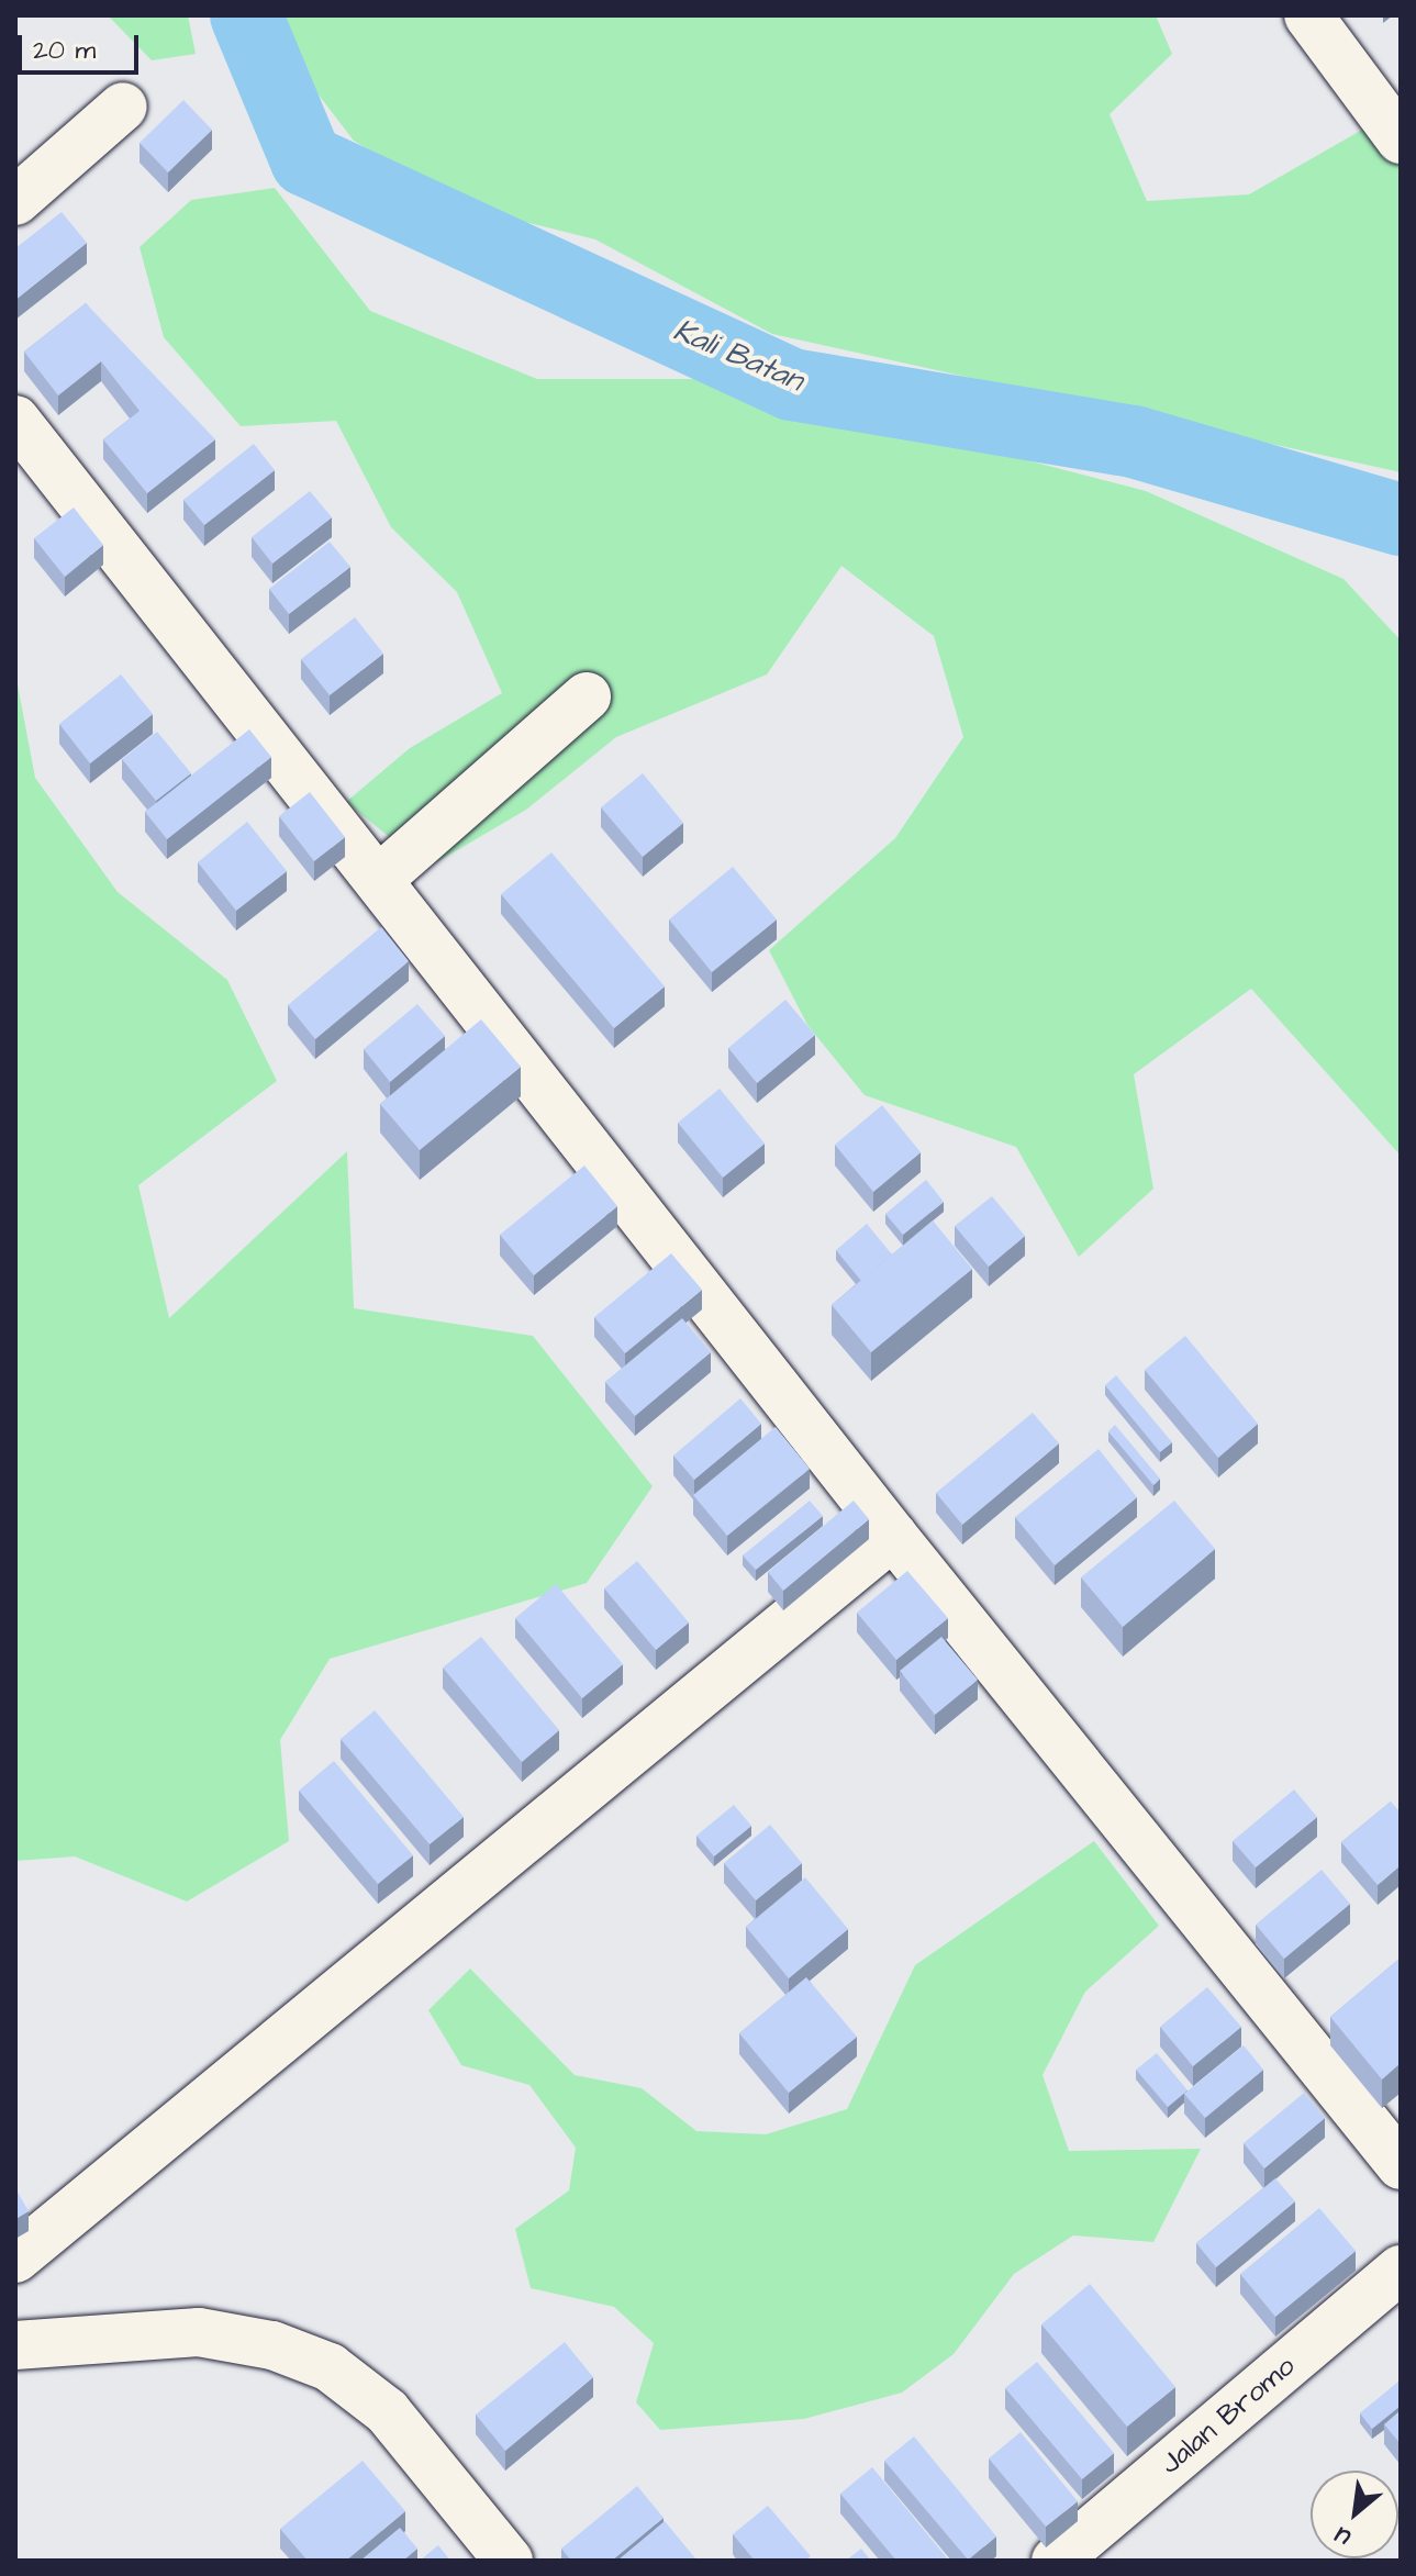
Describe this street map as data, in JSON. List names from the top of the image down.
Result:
{
  "streets": {
    "street": ["Jalan Bromo"]
  },
  "water": ["Kali Batan"],
  "scale_bar": "20 m",
  "north": "bottom left"
}
